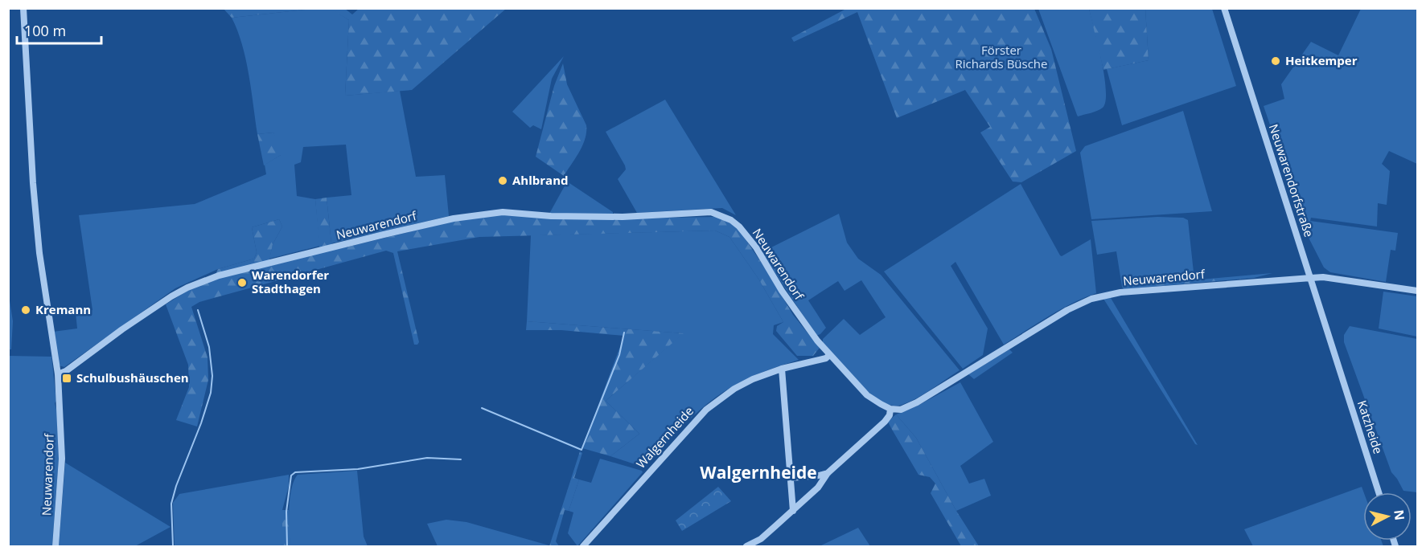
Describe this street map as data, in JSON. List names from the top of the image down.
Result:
{
  "streets": {
    "street": [
      "Neuwarendorfstraße",
      "Neuwarendorf",
      "Katzheide",
      "Walgernheide"
    ]
  },
  "crossings": [
    ["Neuwarendorfstraße", "Neuwarendorf"],
    ["Neuwarendorfstraße", "Katzheide"],
    ["Neuwarendorf", "Walgernheide"]
  ],
  "districts": ["Walgernheide"],
  "parks": ["Förster Richards Büsche"],
  "places": {
    "other": [
      "Heitkemper",
      "Ahlbrand",
      "Warendorfer Stadthagen",
      "Kremann"
    ],
    "transit": ["Schulbushäuschen"]
  },
  "scale_bar": "100 m",
  "north": "right"
}
